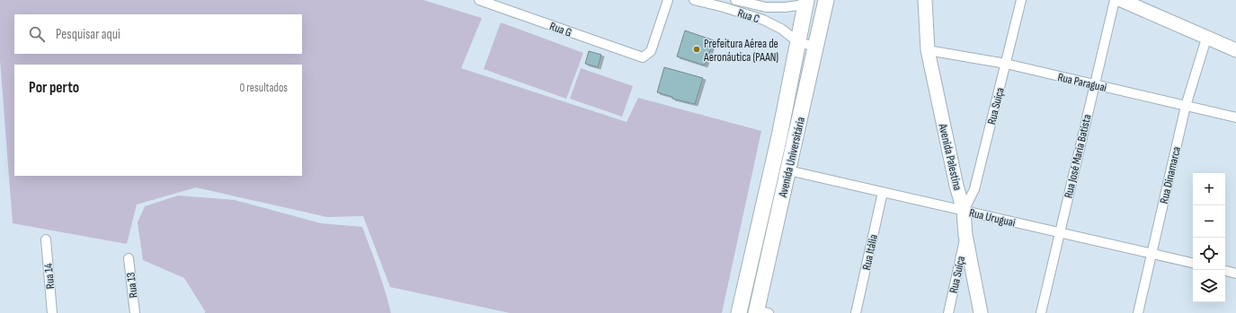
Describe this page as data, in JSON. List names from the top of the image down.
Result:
{
  "streets": {
    "main road": ["Avenida Universitária"],
    "street": [
      "Rua C",
      "Rua G",
      "Rua Paraguai",
      "Rua Suiça",
      "Rua José Maria Batista",
      "Avenida Palestina",
      "Rua Dinamarca",
      "Rua Uruguai",
      "Rua Itália",
      "Rua Suíça",
      "Rua 14",
      "Rua 13"
    ]
  },
  "crossings": [
    ["Rua C", "Avenida Universitária"],
    ["Rua Paraguai", "Rua Suiça"],
    ["Rua Paraguai", "Rua José Maria Batista"],
    ["Rua Paraguai", "Avenida Palestina"],
    ["Rua Paraguai", "Rua Dinamarca"],
    ["Rua Suiça", "Avenida Palestina"],
    ["Rua Suiça", "Rua Uruguai"],
    ["Rua José Maria Batista", "Rua Uruguai"],
    ["Avenida Universitária", "Rua Uruguai"],
    ["Avenida Palestina", "Rua Uruguai"],
    ["Avenida Palestina", "Rua Suíça"],
    ["Rua Dinamarca", "Rua Uruguai"],
    ["Rua Uruguai", "Rua Itália"]
  ],
  "places": ["Prefeitura Aérea de Aeronáutica (PAAN)"],
  "page": {
    "search": "Pesquisar aqui",
    "heading": ["Por perto", "0 resultados"],
    "map_buttons": ["+", "−"]
  }
}
